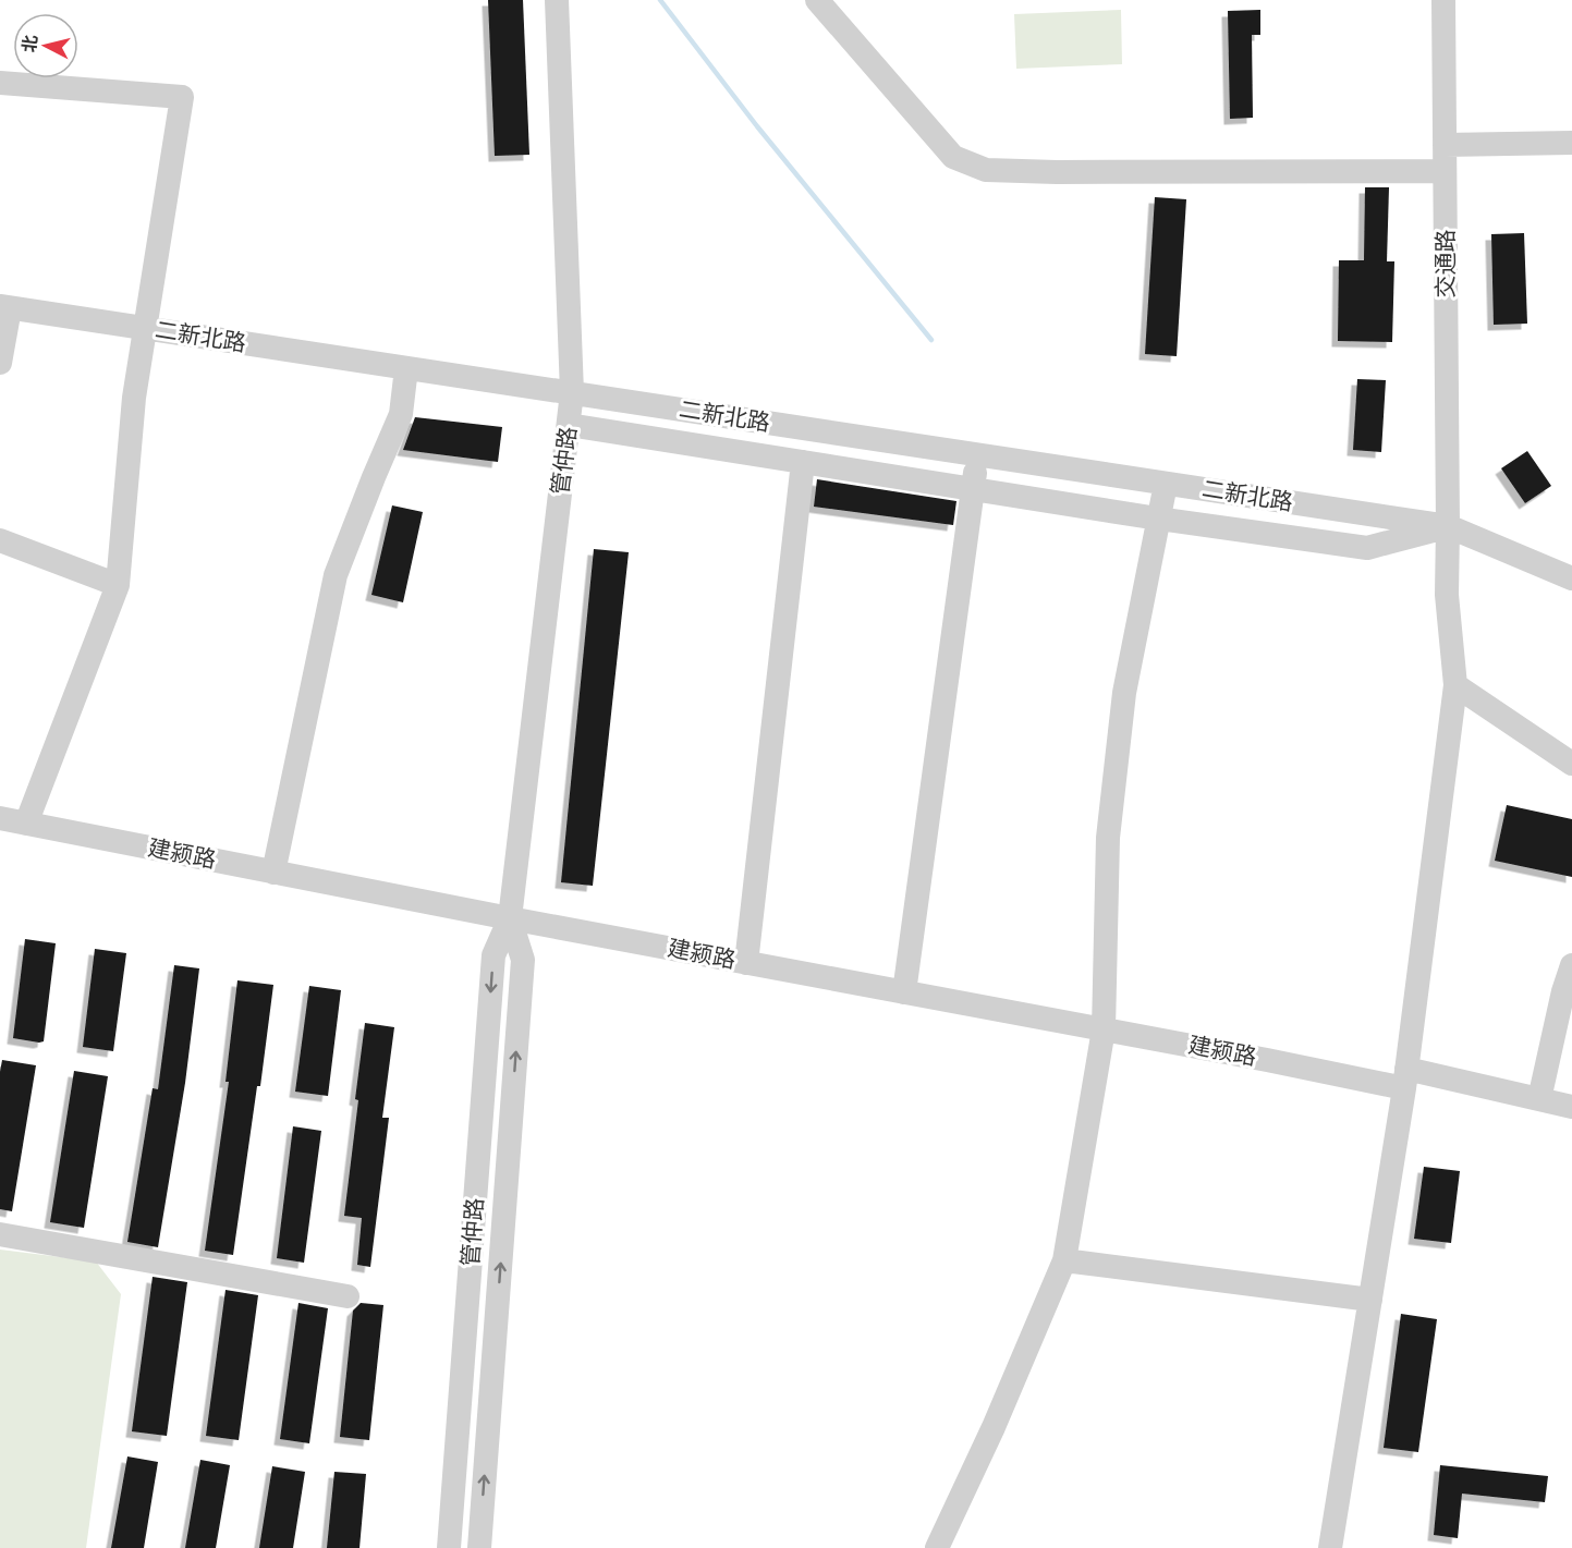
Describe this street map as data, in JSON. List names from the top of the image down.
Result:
{
  "streets": {
    "street": [
      "交通路",
      "二新北路",
      "管仲路",
      "建颍路"
    ]
  },
  "crossings": [
    ["交通路", "二新北路"],
    ["交通路", "建颍路"],
    ["二新北路", "管仲路"],
    ["管仲路", "建颍路"]
  ],
  "north": "left"
}
